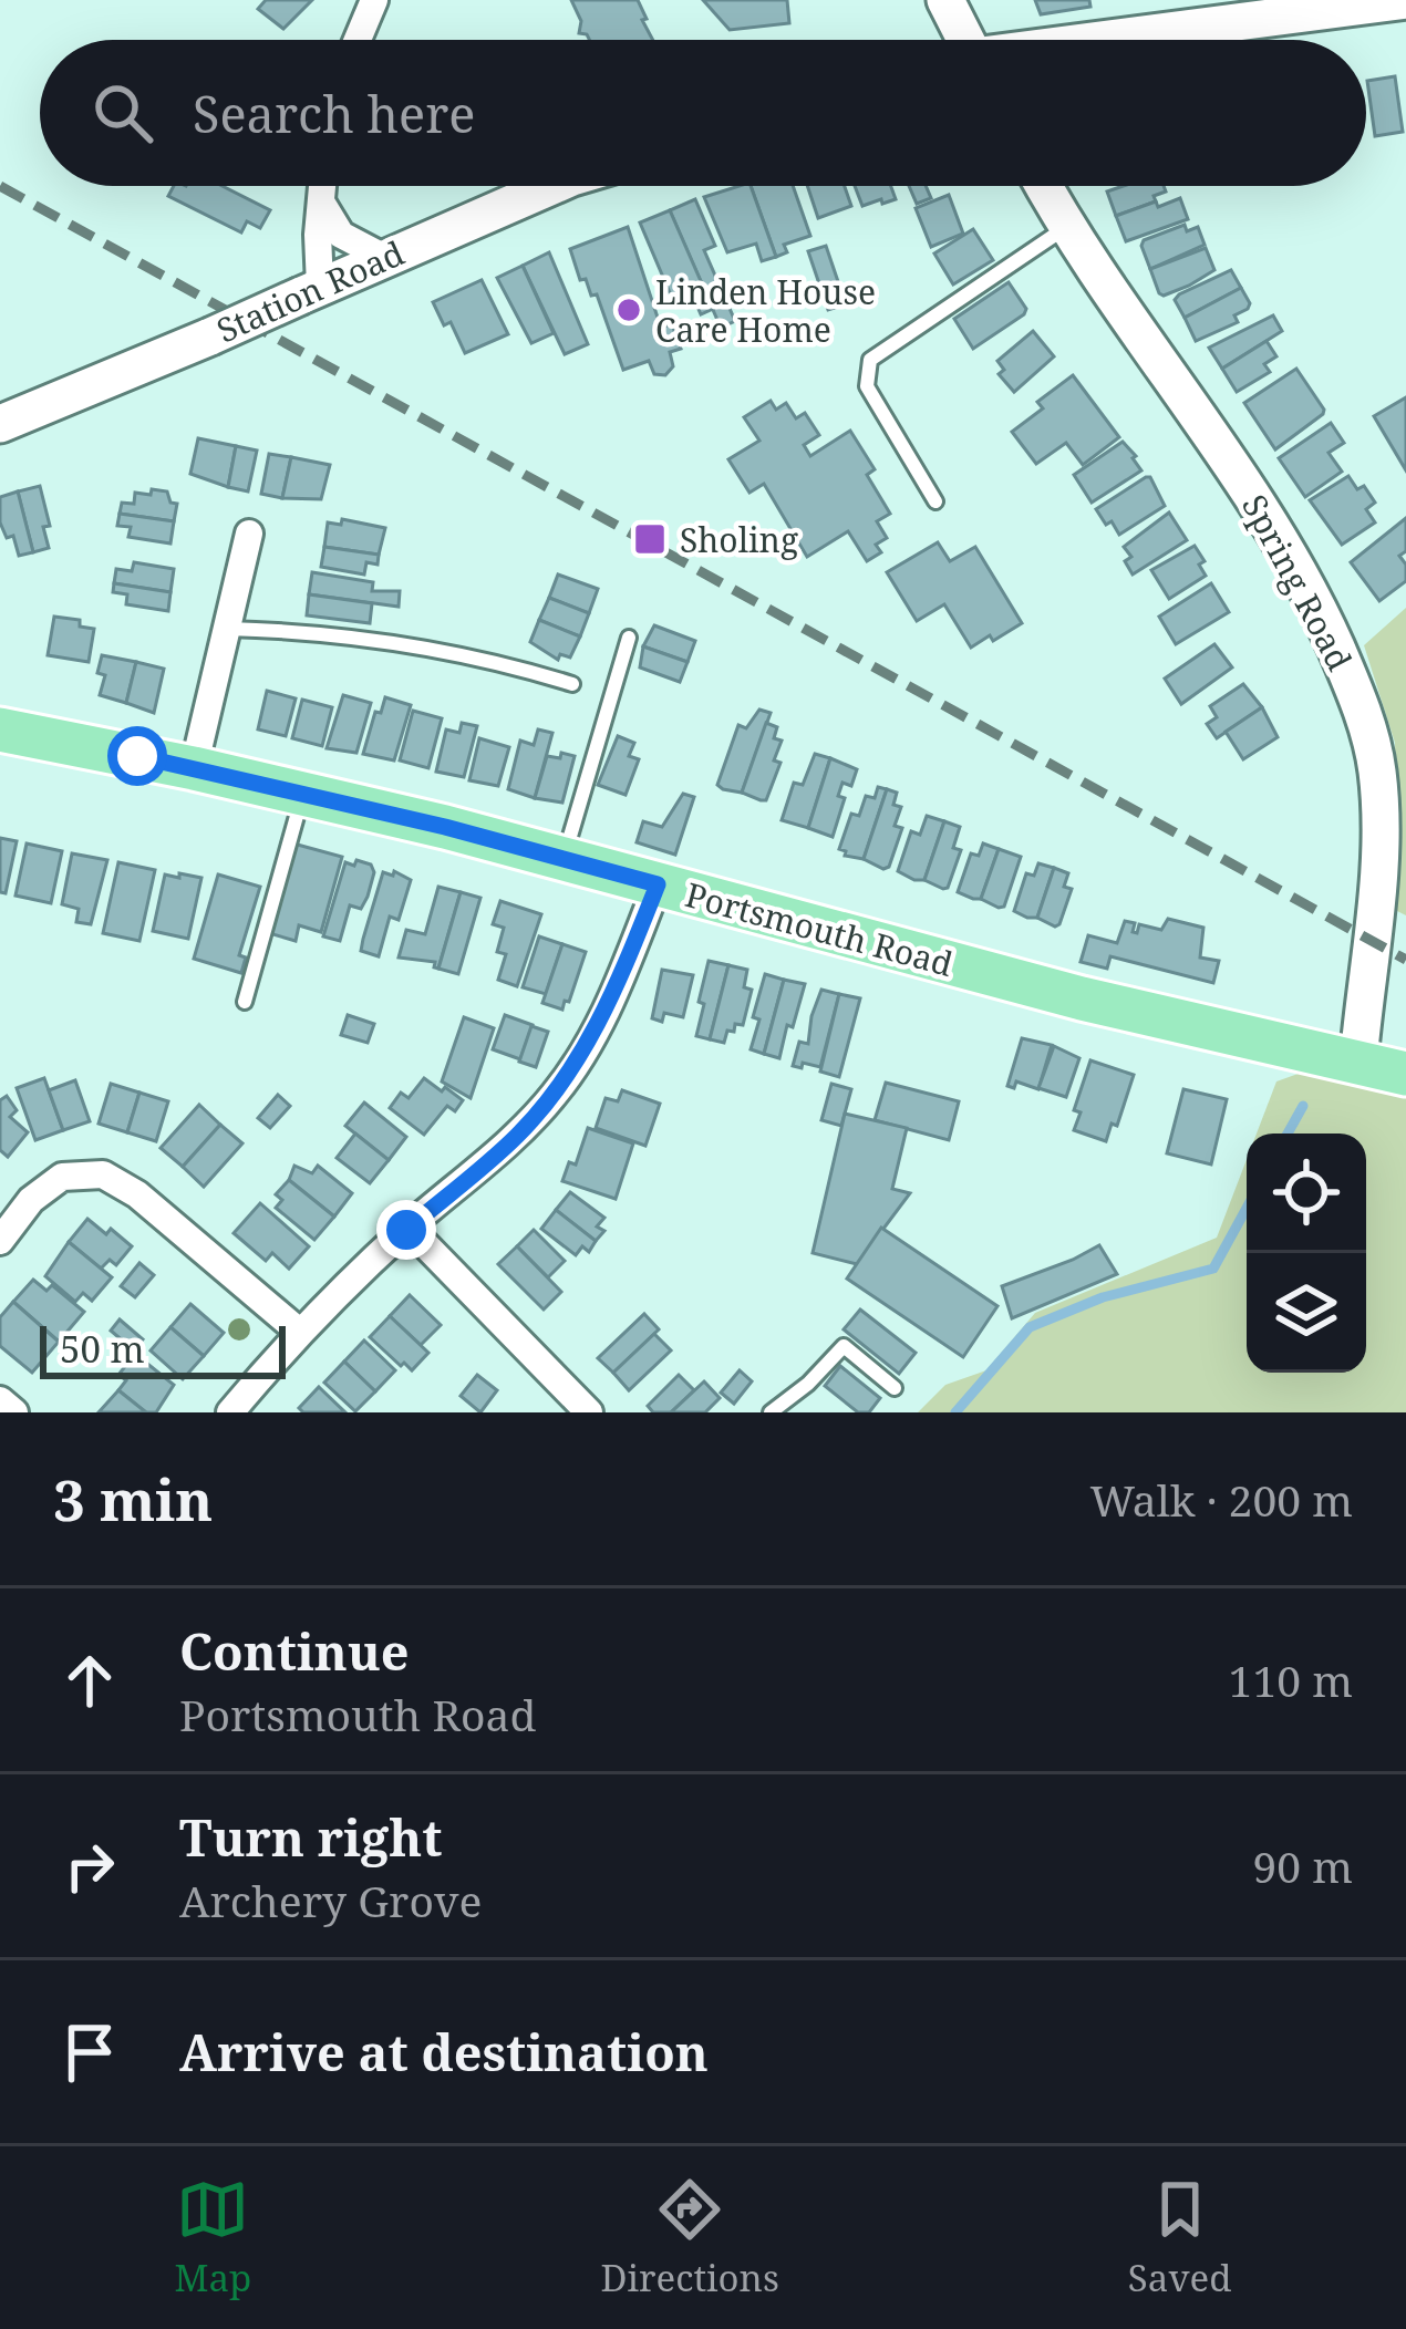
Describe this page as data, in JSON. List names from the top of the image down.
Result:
{
  "streets": {
    "main road": ["Portsmouth Road"],
    "street": ["Station Road", "Spring Road"]
  },
  "crossings": [
    ["Spring Road", "Portsmouth Road"]
  ],
  "places": {
    "other": ["Linden House Care Home"],
    "transit": ["Sholing"]
  },
  "scale_bar": "50 m",
  "page": {
    "search": "Search here",
    "scale": "50 m",
    "heading": ["3 min", "Walk · 200 m"],
    "list": [
      ["Continue", "Portsmouth Road", "110 m"],
      ["Turn right", "Archery Grove", "90 m"],
      "Arrive at destination"
    ],
    "nav": ["Map", "Directions", "Saved"]
  }
}
